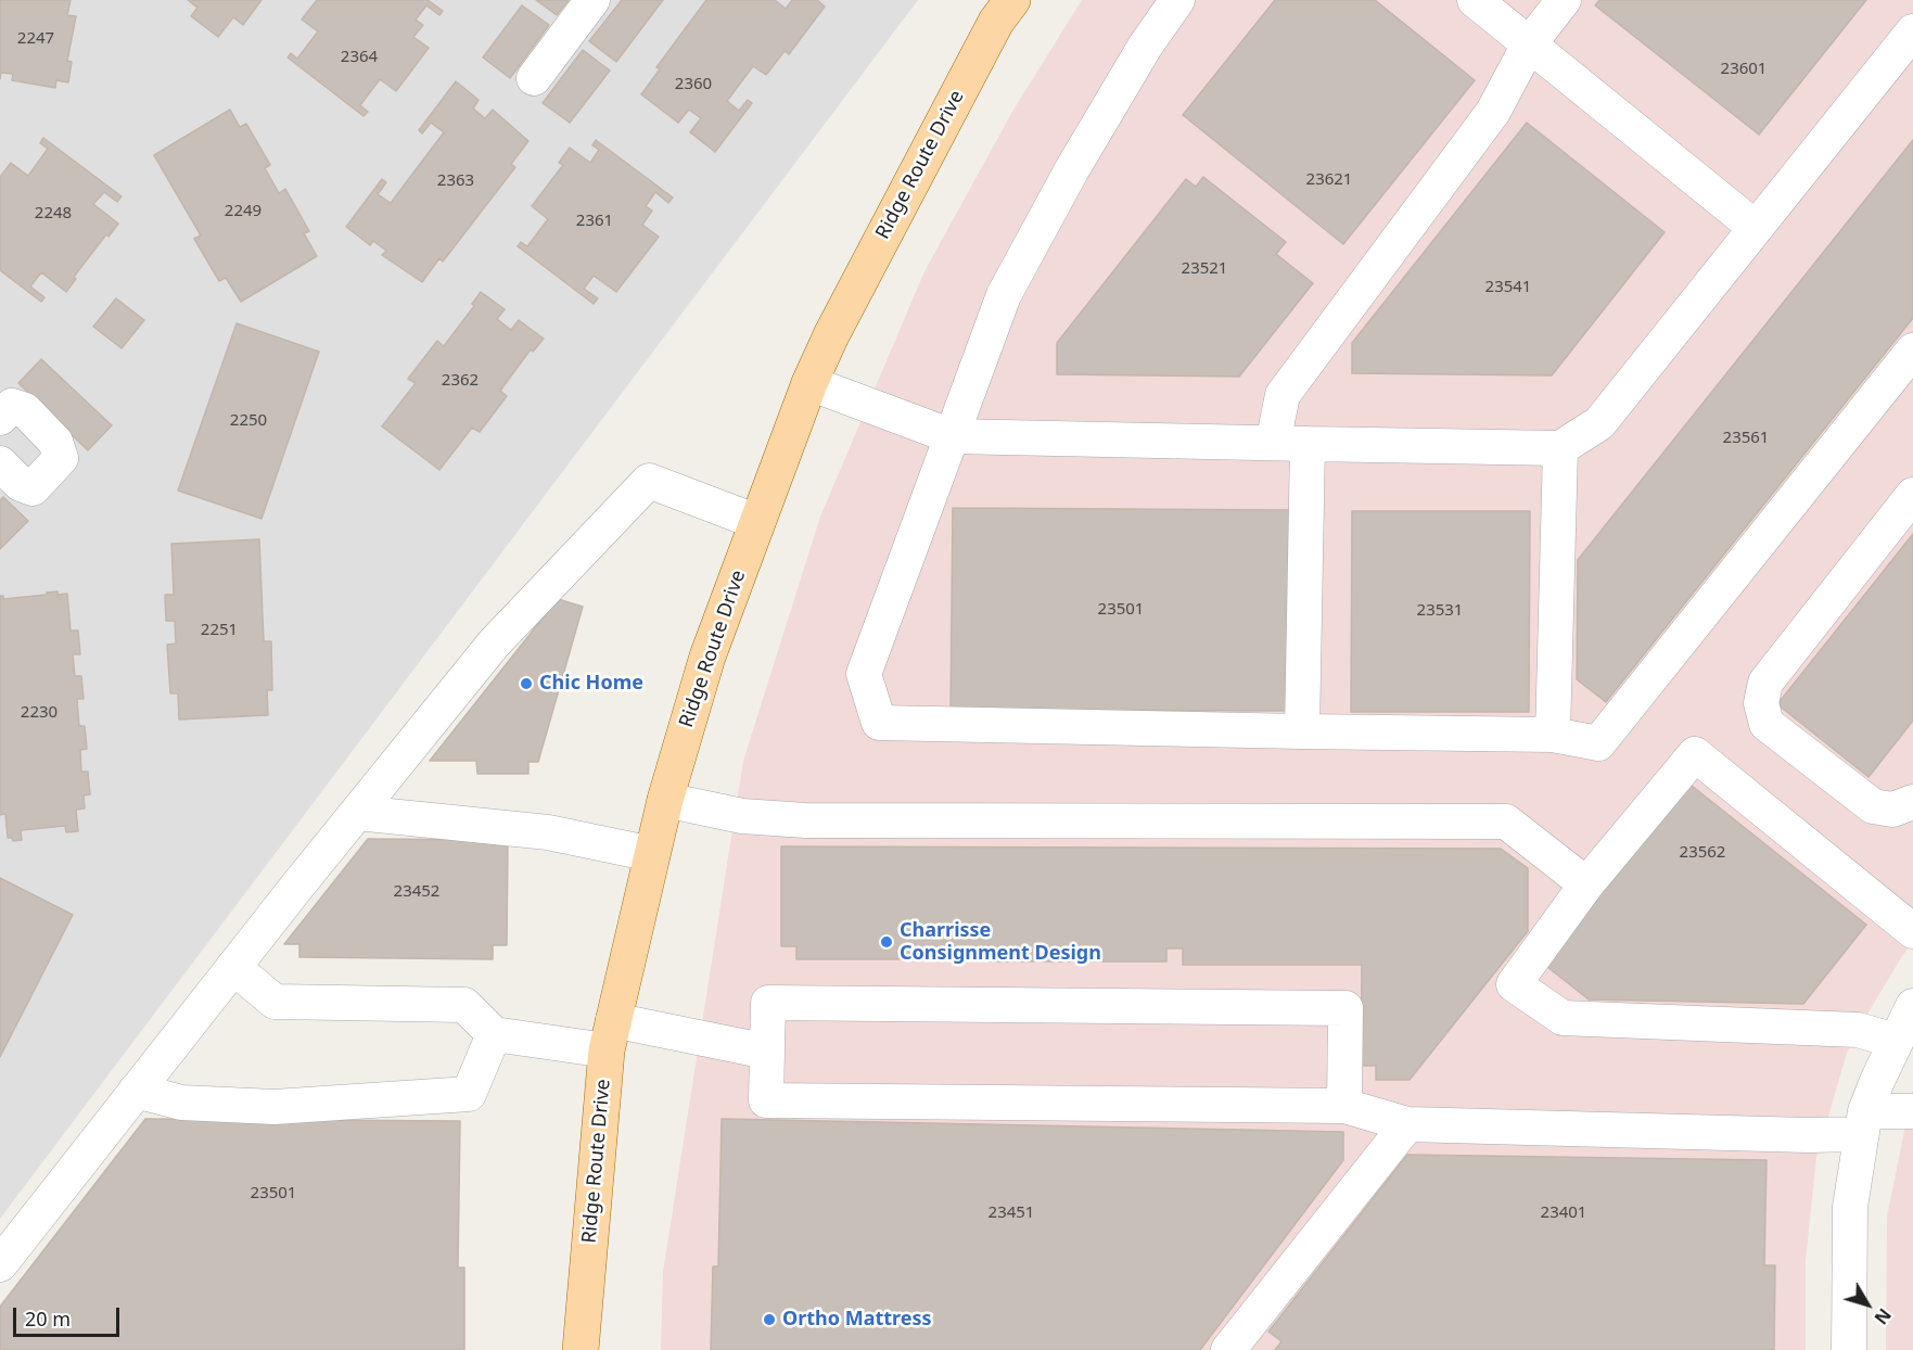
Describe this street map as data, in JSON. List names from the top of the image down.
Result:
{
  "streets": {
    "main road": ["Ridge Route Drive"]
  },
  "places": ["Chic Home", "Charrisse Consignment Design", "Ortho Mattress"],
  "house_numbers": [
    "2247",
    "2364",
    "23601",
    "2360",
    "23621",
    "2363",
    "2249",
    "2248",
    "2361",
    "23521",
    "23541",
    "2362",
    "2250",
    "23561",
    "23501",
    "23531",
    "2251",
    "2230",
    "23562",
    "23452",
    "23501",
    "23451",
    "23401"
  ],
  "scale_bar": "20 m",
  "north": "bottom right"
}
